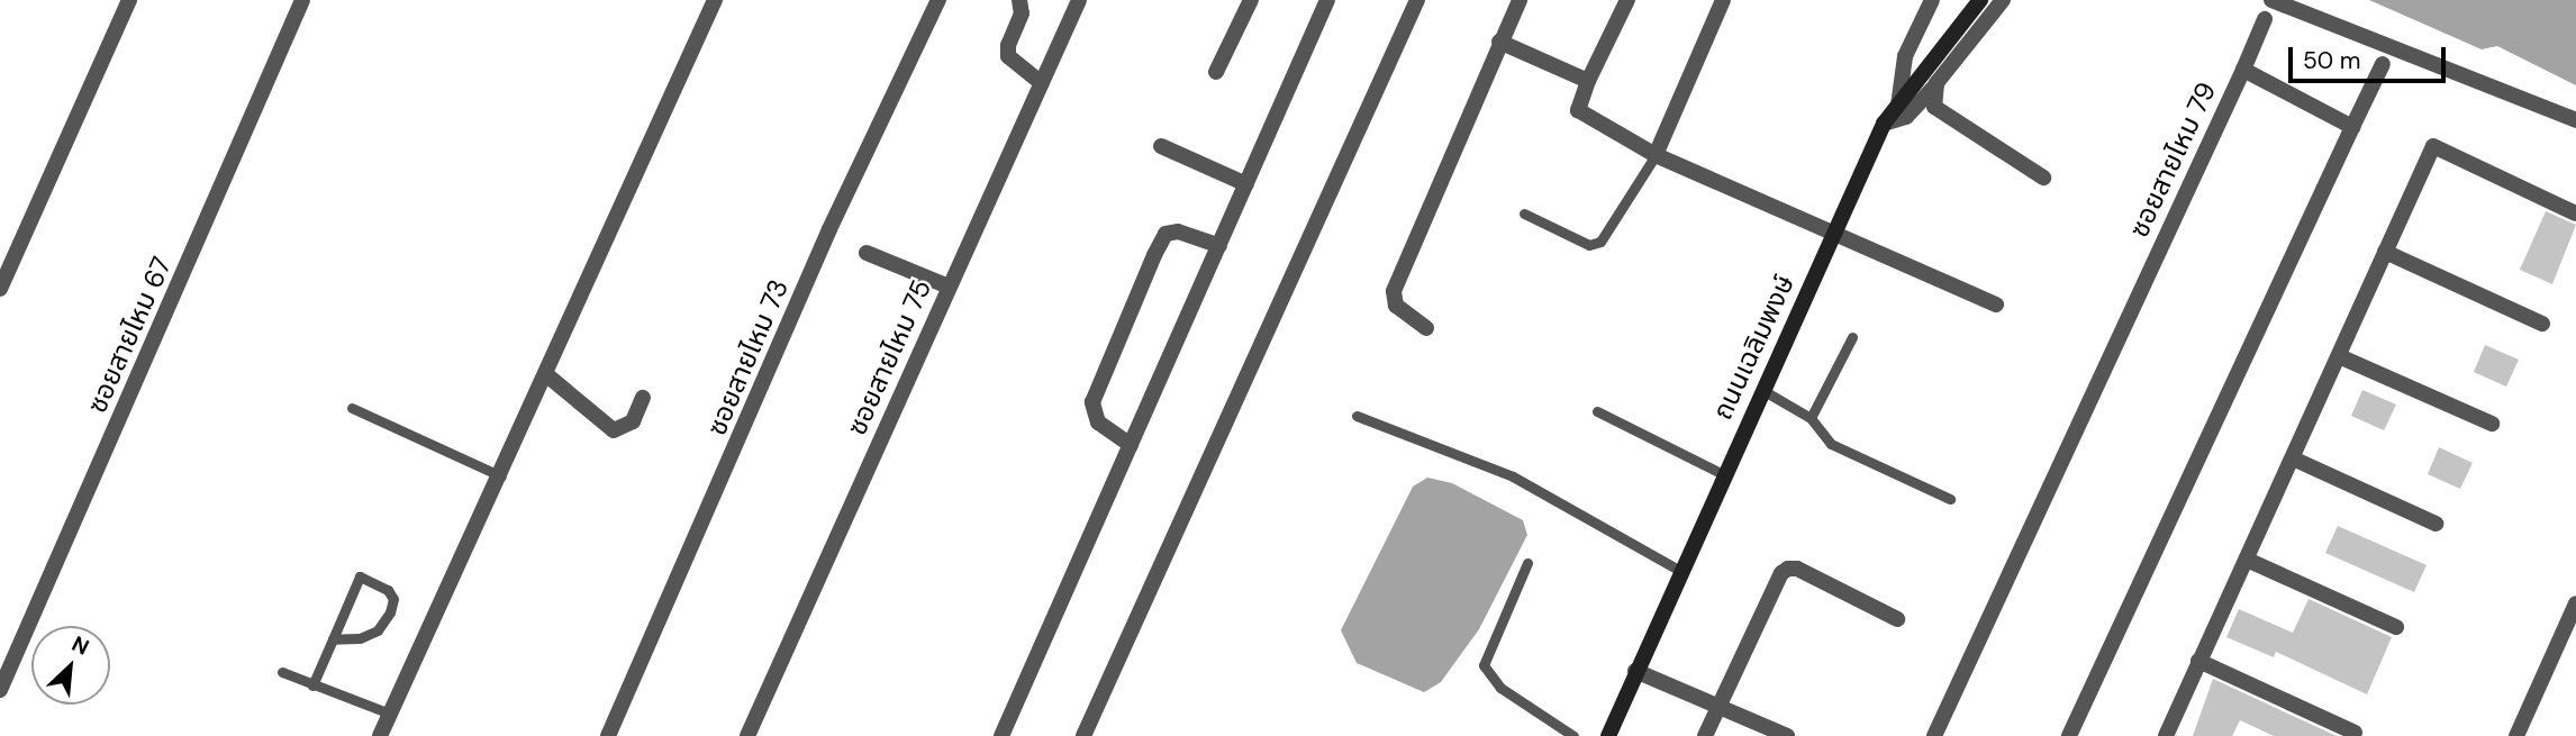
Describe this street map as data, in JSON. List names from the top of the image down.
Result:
{
  "streets": {
    "main road": ["ถนนเฉลิมพงษ์"],
    "street": [
      "ซอยสายไหม 79",
      "ซอยสายไหม 67",
      "ซอยสายไหม 73",
      "ซอยสายไหม 75"
    ]
  },
  "scale_bar": "50 m",
  "north": "top right"
}
